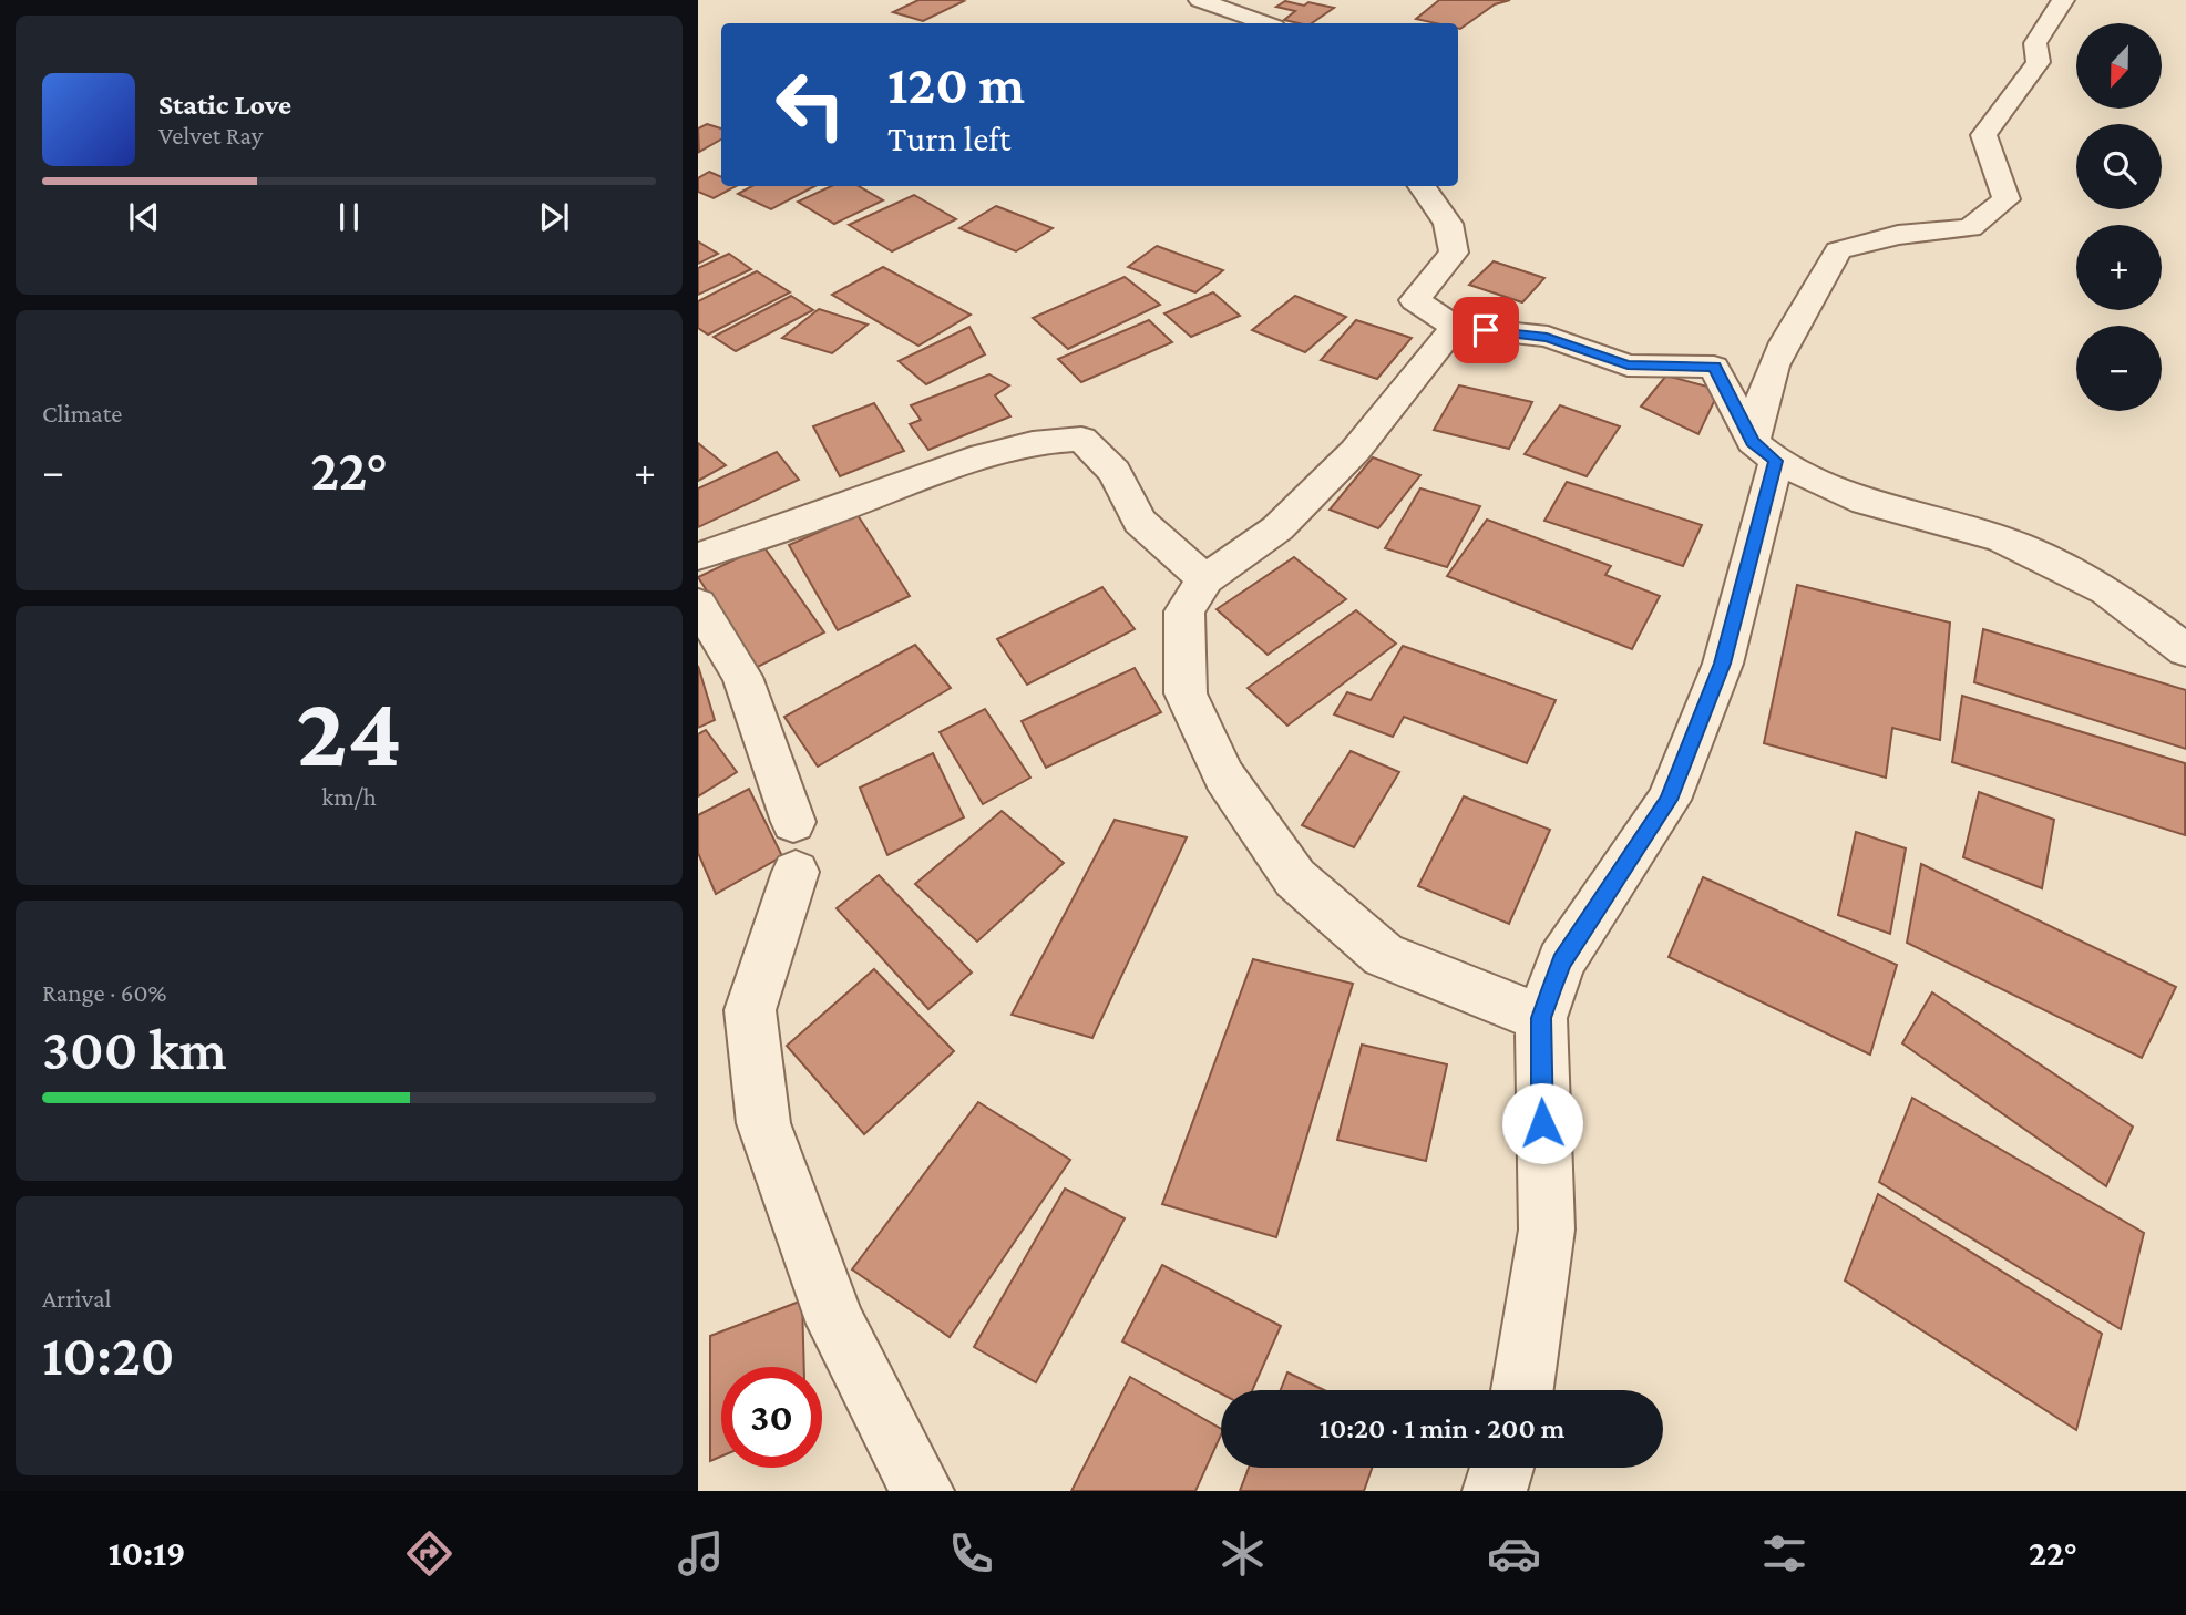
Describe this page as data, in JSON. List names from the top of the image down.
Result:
{
  "north": "bottom",
  "page": {
    "map_buttons": ["+", "−"],
    "turn": ["120 m", "Turn left"],
    "song": ["Static Love", "Velvet Ray"],
    "tile": [
      "Climate",
      ["24", "km/h"],
      ["Range · 60%", "300 km"],
      ["Arrival", "10:20"]
    ],
    "heat": ["−", "22°", "+"],
    "limit": "30",
    "trip": "10:20 · 1 min · 200 m",
    "tabs": ["10:19", "22°"]
  }
}
